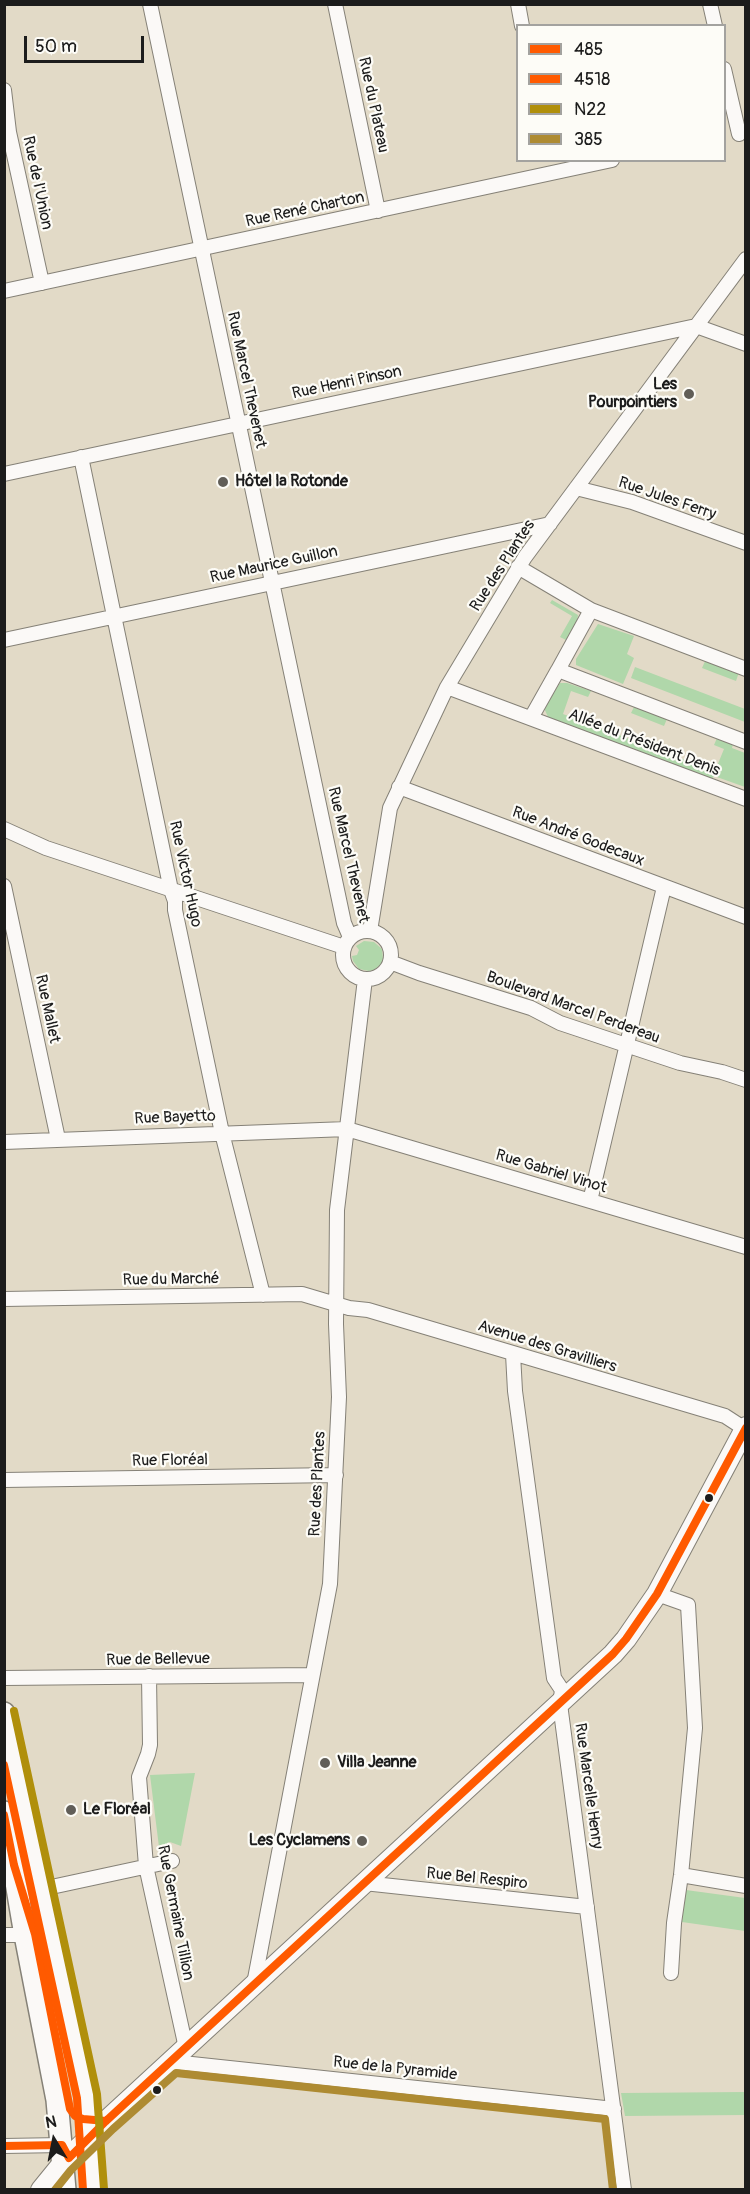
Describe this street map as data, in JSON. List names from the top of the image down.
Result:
{
  "streets": {
    "street": [
      "Rue du Plateau",
      "Rue de l'Union",
      "Rue René Charton",
      "Rue Marcel Thevenet",
      "Rue Henri Pinson",
      "Rue Jules Ferry",
      "Rue Maurice Guillon",
      "Rue des Plantes",
      "Allée du Président Denis",
      "Rue André Godecaux",
      "Rue Victor Hugo",
      "Boulevard Marcel Perdereau",
      "Rue Mallet",
      "Rue Bayetto",
      "Rue Gabriel Vinot",
      "Rue du Marché",
      "Avenue des Gravilliers",
      "Rue Floréal",
      "Rue de Bellevue",
      "Rue Marcelle Henry",
      "Rue Bel Respiro",
      "Rue Germaine Tillion",
      "Rue de la Pyramide"
    ]
  },
  "crossings": [
    ["Rue du Plateau", "Rue René Charton"],
    ["Rue de l'Union", "Rue René Charton"],
    ["Rue René Charton", "Rue Marcel Thevenet"],
    ["Rue Marcel Thevenet", "Rue Henri Pinson"],
    ["Rue Marcel Thevenet", "Rue Maurice Guillon"],
    ["Rue Marcel Thevenet", "Rue des Plantes"],
    ["Rue Marcel Thevenet", "Boulevard Marcel Perdereau"],
    ["Rue Henri Pinson", "Rue des Plantes"],
    ["Rue Henri Pinson", "Rue Victor Hugo"],
    ["Rue Jules Ferry", "Rue des Plantes"],
    ["Rue Maurice Guillon", "Rue des Plantes"],
    ["Rue Maurice Guillon", "Rue Victor Hugo"],
    ["Rue des Plantes", "Allée du Président Denis"],
    ["Rue des Plantes", "Rue André Godecaux"],
    ["Rue des Plantes", "Boulevard Marcel Perdereau"],
    ["Rue des Plantes", "Rue Bayetto"],
    ["Rue des Plantes", "Rue Gabriel Vinot"],
    ["Rue des Plantes", "Rue du Marché"],
    ["Rue des Plantes", "Avenue des Gravilliers"],
    ["Rue des Plantes", "Rue Floréal"],
    ["Rue des Plantes", "Rue de Bellevue"],
    ["Rue Victor Hugo", "Rue Bayetto"],
    ["Rue Victor Hugo", "Rue du Marché"],
    ["Rue Mallet", "Rue Bayetto"],
    ["Rue Bayetto", "Rue Gabriel Vinot"],
    ["Rue du Marché", "Avenue des Gravilliers"],
    ["Avenue des Gravilliers", "Rue Marcelle Henry"],
    ["Rue de Bellevue", "Rue Germaine Tillion"],
    ["Rue Marcelle Henry", "Rue Bel Respiro"],
    ["Rue Marcelle Henry", "Rue de la Pyramide"],
    ["Rue Germaine Tillion", "Rue de la Pyramide"]
  ],
  "places": [
    "Les Pourpointiers",
    "Hôtel la Rotonde",
    "Villa Jeanne",
    "Le Floréal",
    "Les Cyclamens"
  ],
  "lines": [
    "transit line 485",
    "transit line N22",
    "transit line 4518",
    "transit line 385"
  ],
  "legend": [
    "485",
    "4518",
    "N22",
    "385"
  ],
  "scale_bar": "50 m",
  "north": "top"
}
